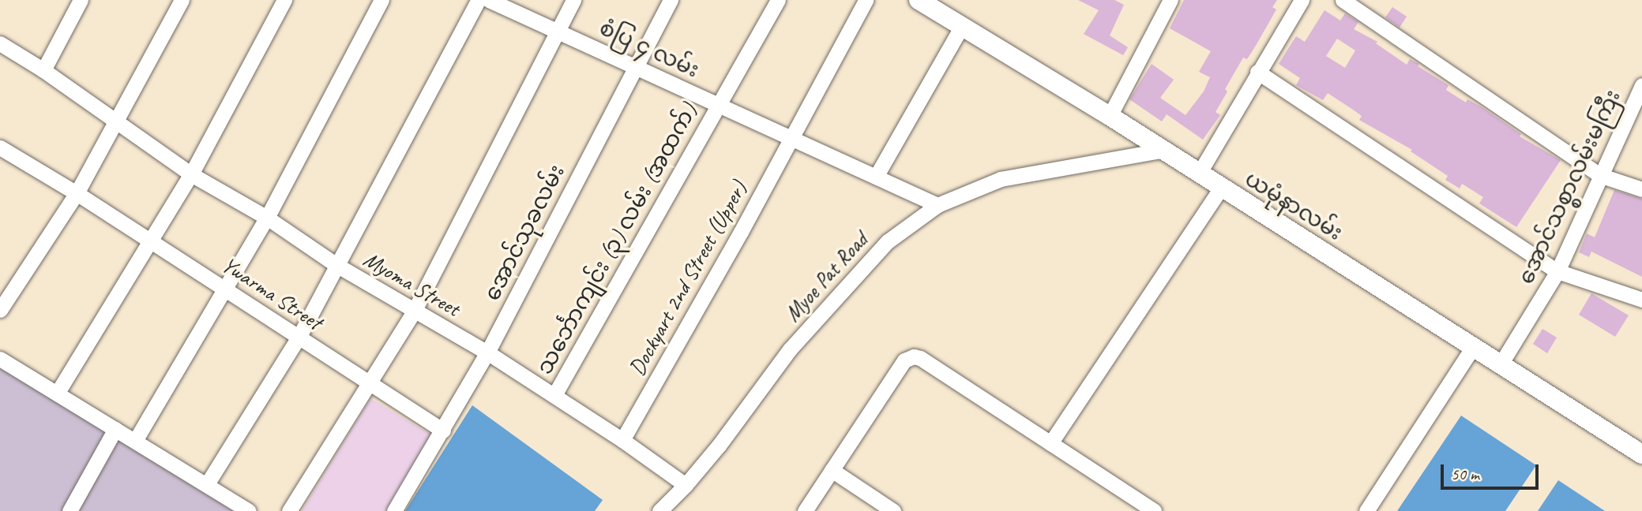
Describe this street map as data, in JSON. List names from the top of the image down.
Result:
{
  "streets": {
    "main road": ["ယမုံနာလမ်း"],
    "street": [
      "စံပြ ၄ လမ်း",
      "အောင်သစ္စာလမ်းမကြီး",
      "အောင်သုခလမ်း",
      "သင်္ဘောကျင်း (၃) လမ်း (အထက်)",
      "Myoe Pat Road",
      "Dockyart 2nd Street (Upper)",
      "Myoma Street",
      "Ywarma Street"
    ]
  },
  "crossings": [
    ["စံပြ ၄ လမ်း", "အောင်သုခလမ်း"],
    ["စံပြ ၄ လမ်း", "သင်္ဘောကျင်း (၃) လမ်း (အထက်)"],
    ["စံပြ ၄ လမ်း", "Myoe Pat Road"],
    ["စံပြ ၄ လမ်း", "Dockyart 2nd Street (Upper)"],
    ["အောင်သစ္စာလမ်းမကြီး", "ယမုံနာလမ်း"],
    ["ယမုံနာလမ်း", "Myoe Pat Road"],
    ["အောင်သုခလမ်း", "Myoma Street"],
    ["အောင်သုခလမ်း", "Ywarma Street"],
    ["သင်္ဘောကျင်း (၃) လမ်း (အထက်)", "Myoma Street"],
    ["Myoe Pat Road", "Myoma Street"],
    ["Dockyart 2nd Street (Upper)", "Myoma Street"]
  ],
  "scale_bar": "50 m"
}
